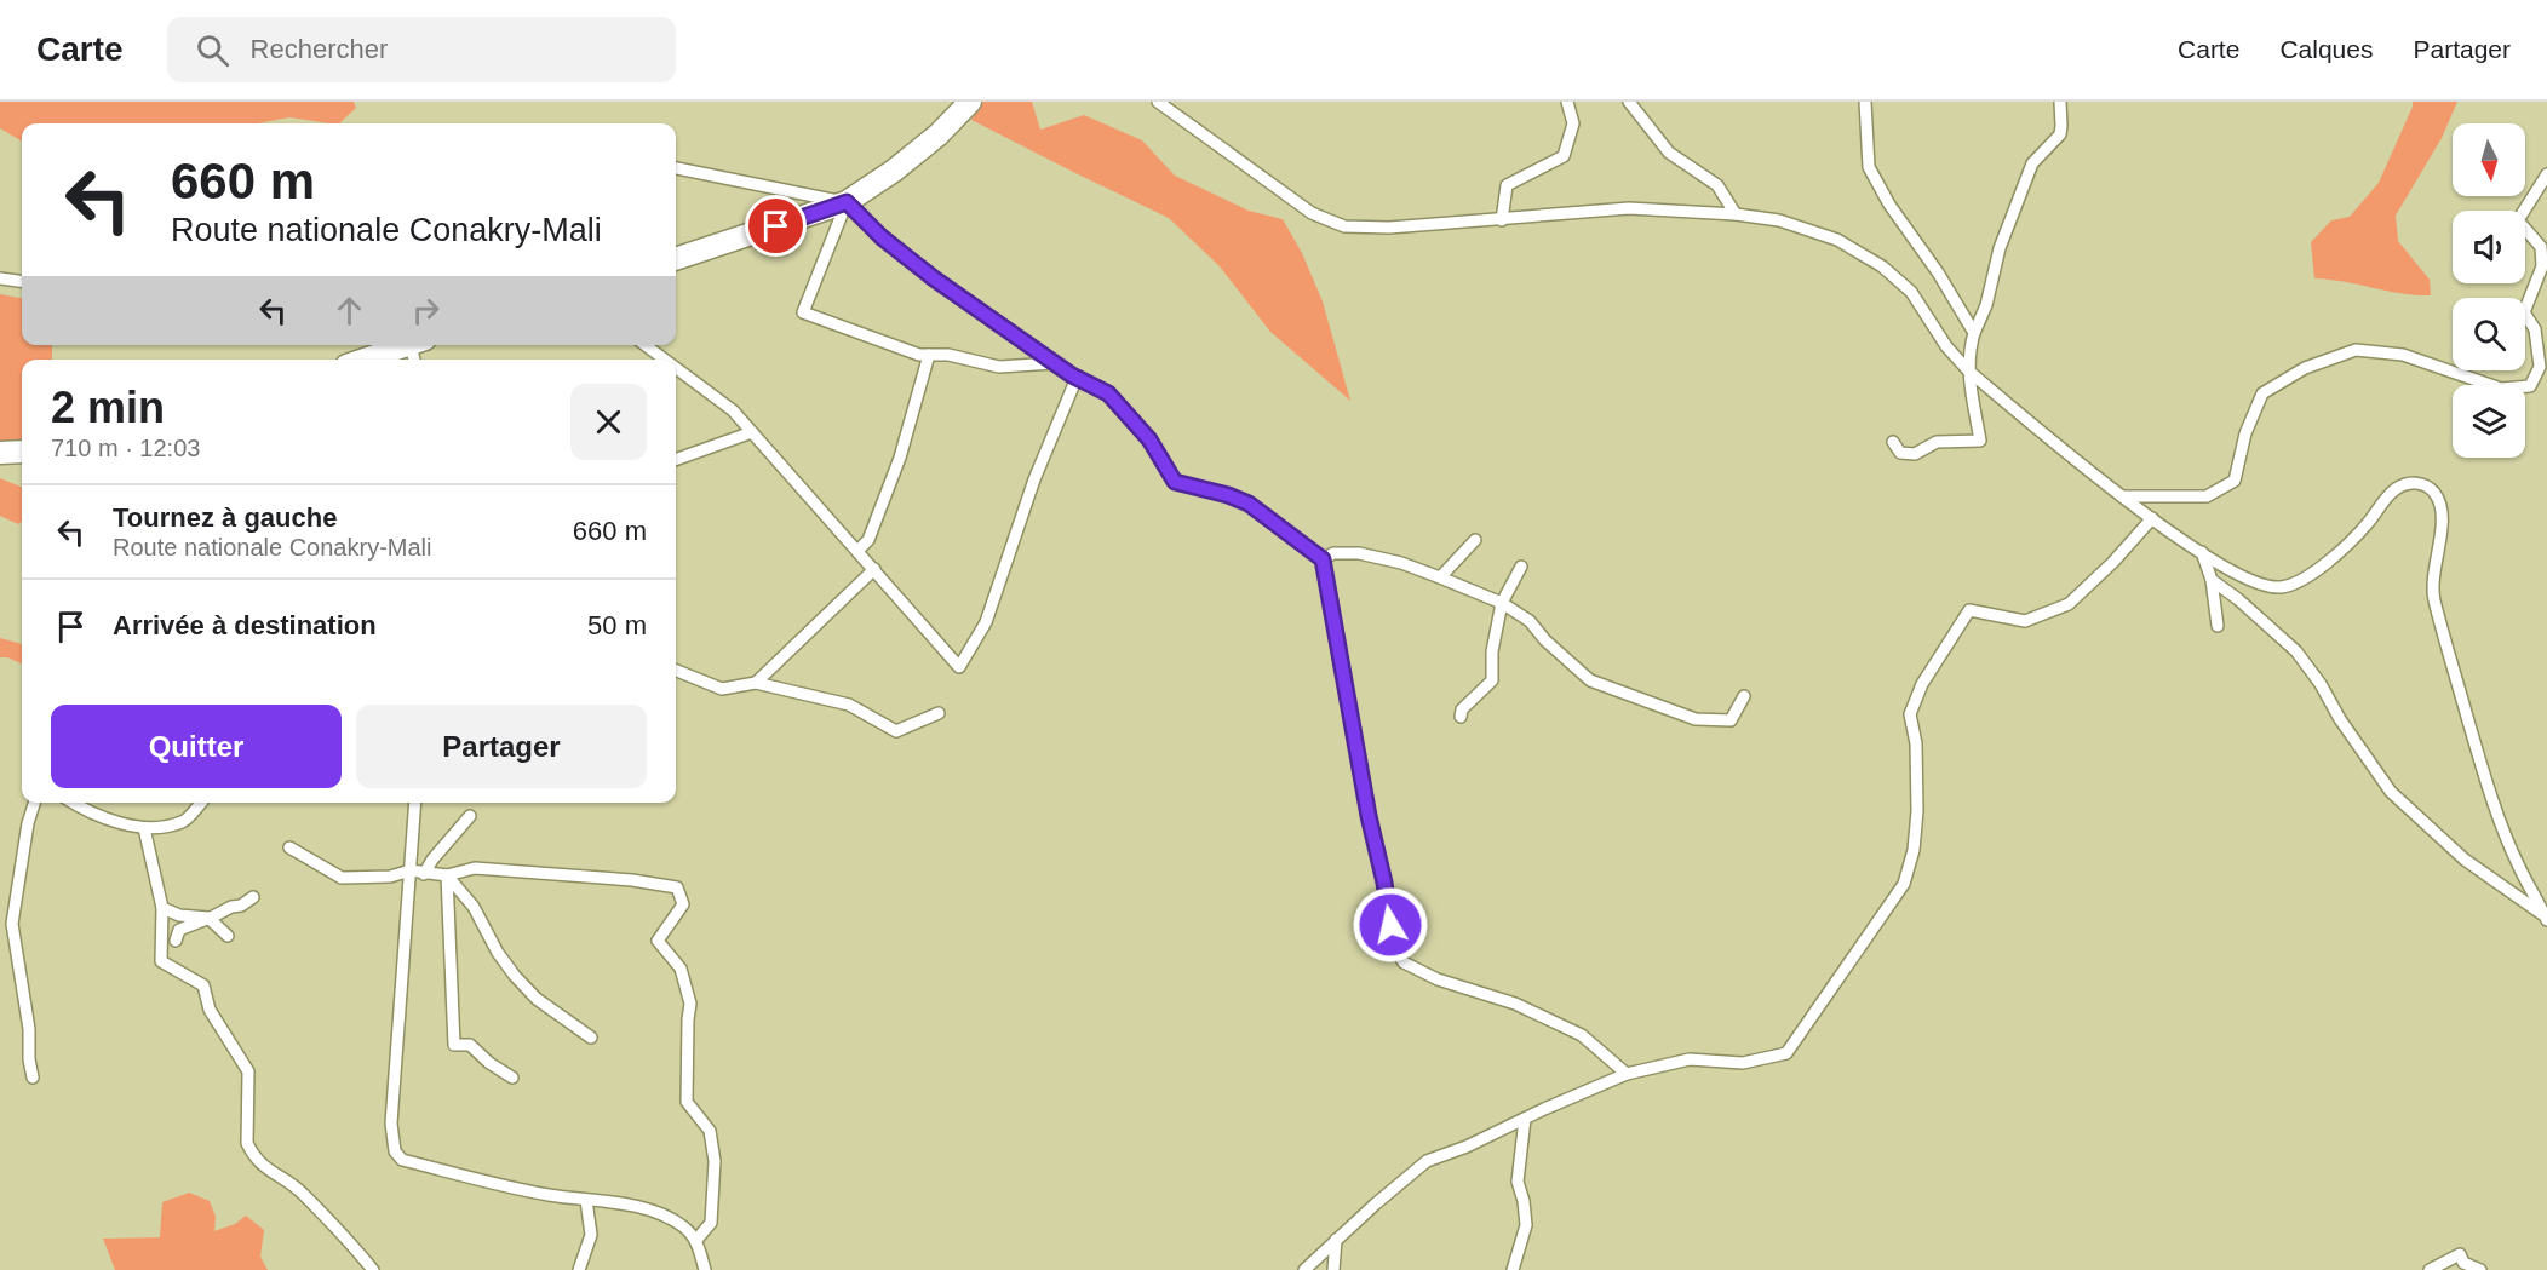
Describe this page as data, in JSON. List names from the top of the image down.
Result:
{
  "north": "bottom",
  "page": {
    "header": "Carte",
    "search": "Rechercher",
    "nav": ["Carte", "Calques", "Partager"],
    "turn": ["660 m", "Route nationale Conakry-Mali"],
    "heading": ["2 min", "710 m · 12:03"],
    "list": [
      {
        "name": "Tournez à gauche",
        "note": "Route nationale Conakry-Mali",
        "value": "660 m"
      },
      {
        "name": "Arrivée à destination",
        "value": "50 m"
      }
    ],
    "buttons": ["Quitter", "Partager"]
  }
}
